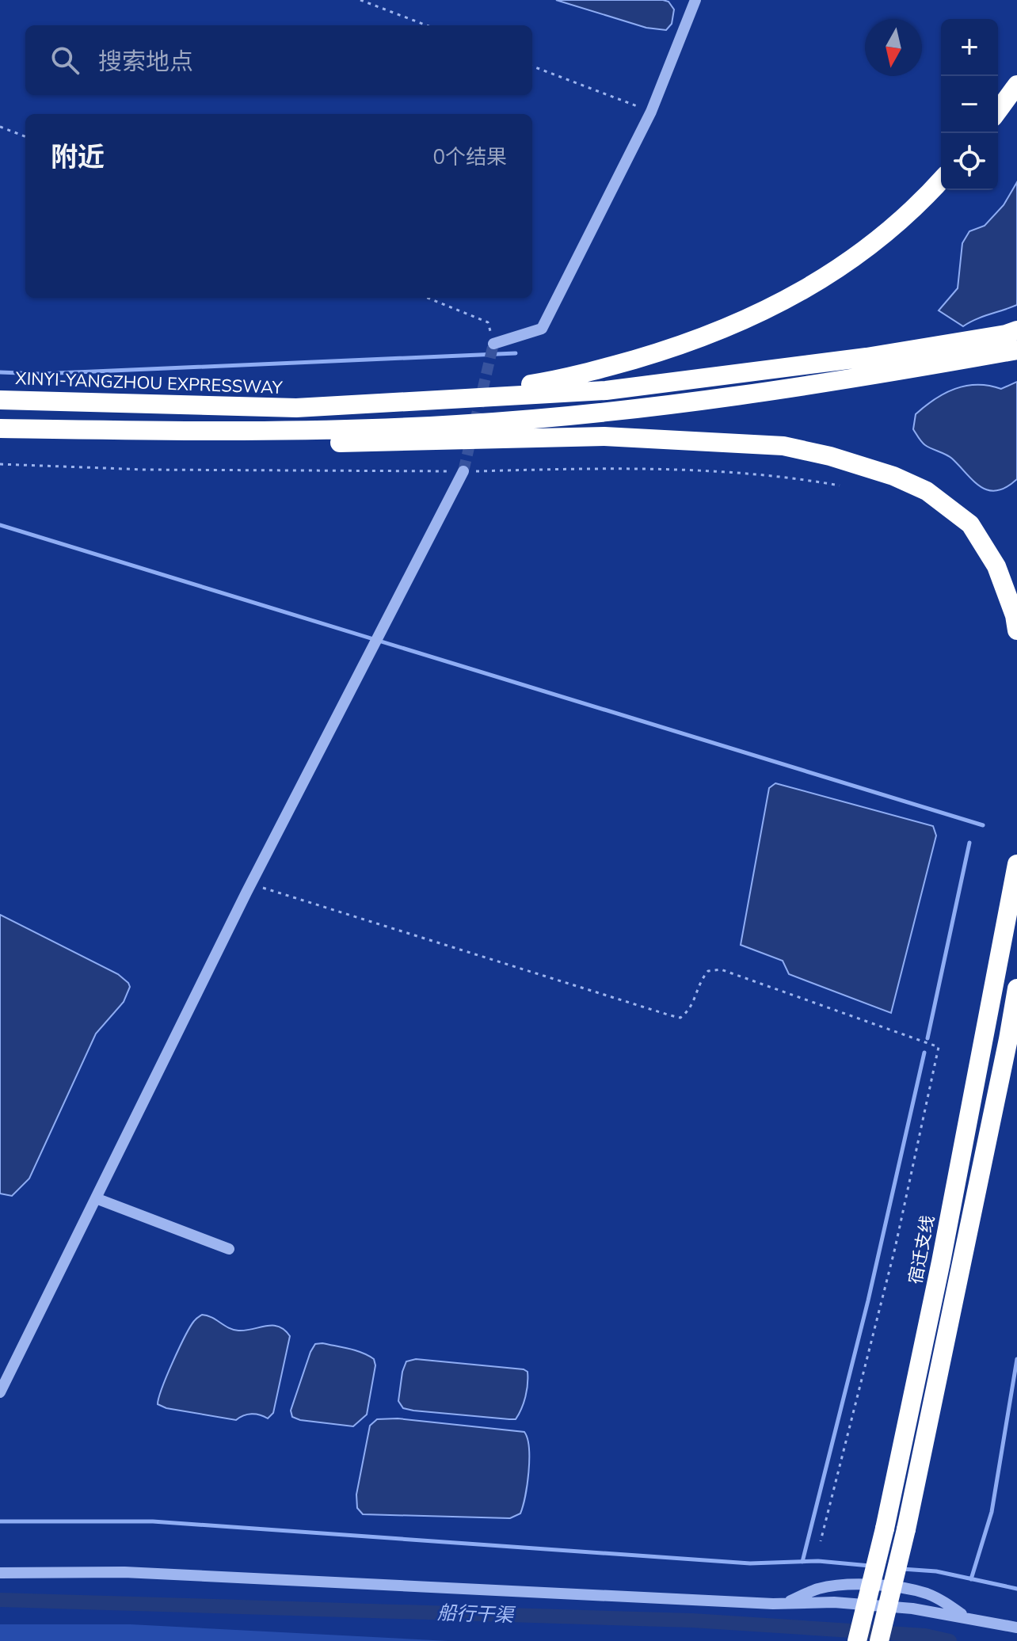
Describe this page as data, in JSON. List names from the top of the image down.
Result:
{
  "streets": {
    "highway": ["XINYI-YANGZHOU EXPRESSWAY", "宿迁支线"]
  },
  "water": ["船行干渠"],
  "north": "bottom",
  "page": {
    "map_buttons": ["+", "−"],
    "search": "搜索地点",
    "heading": ["附近", "0个结果"]
  }
}
